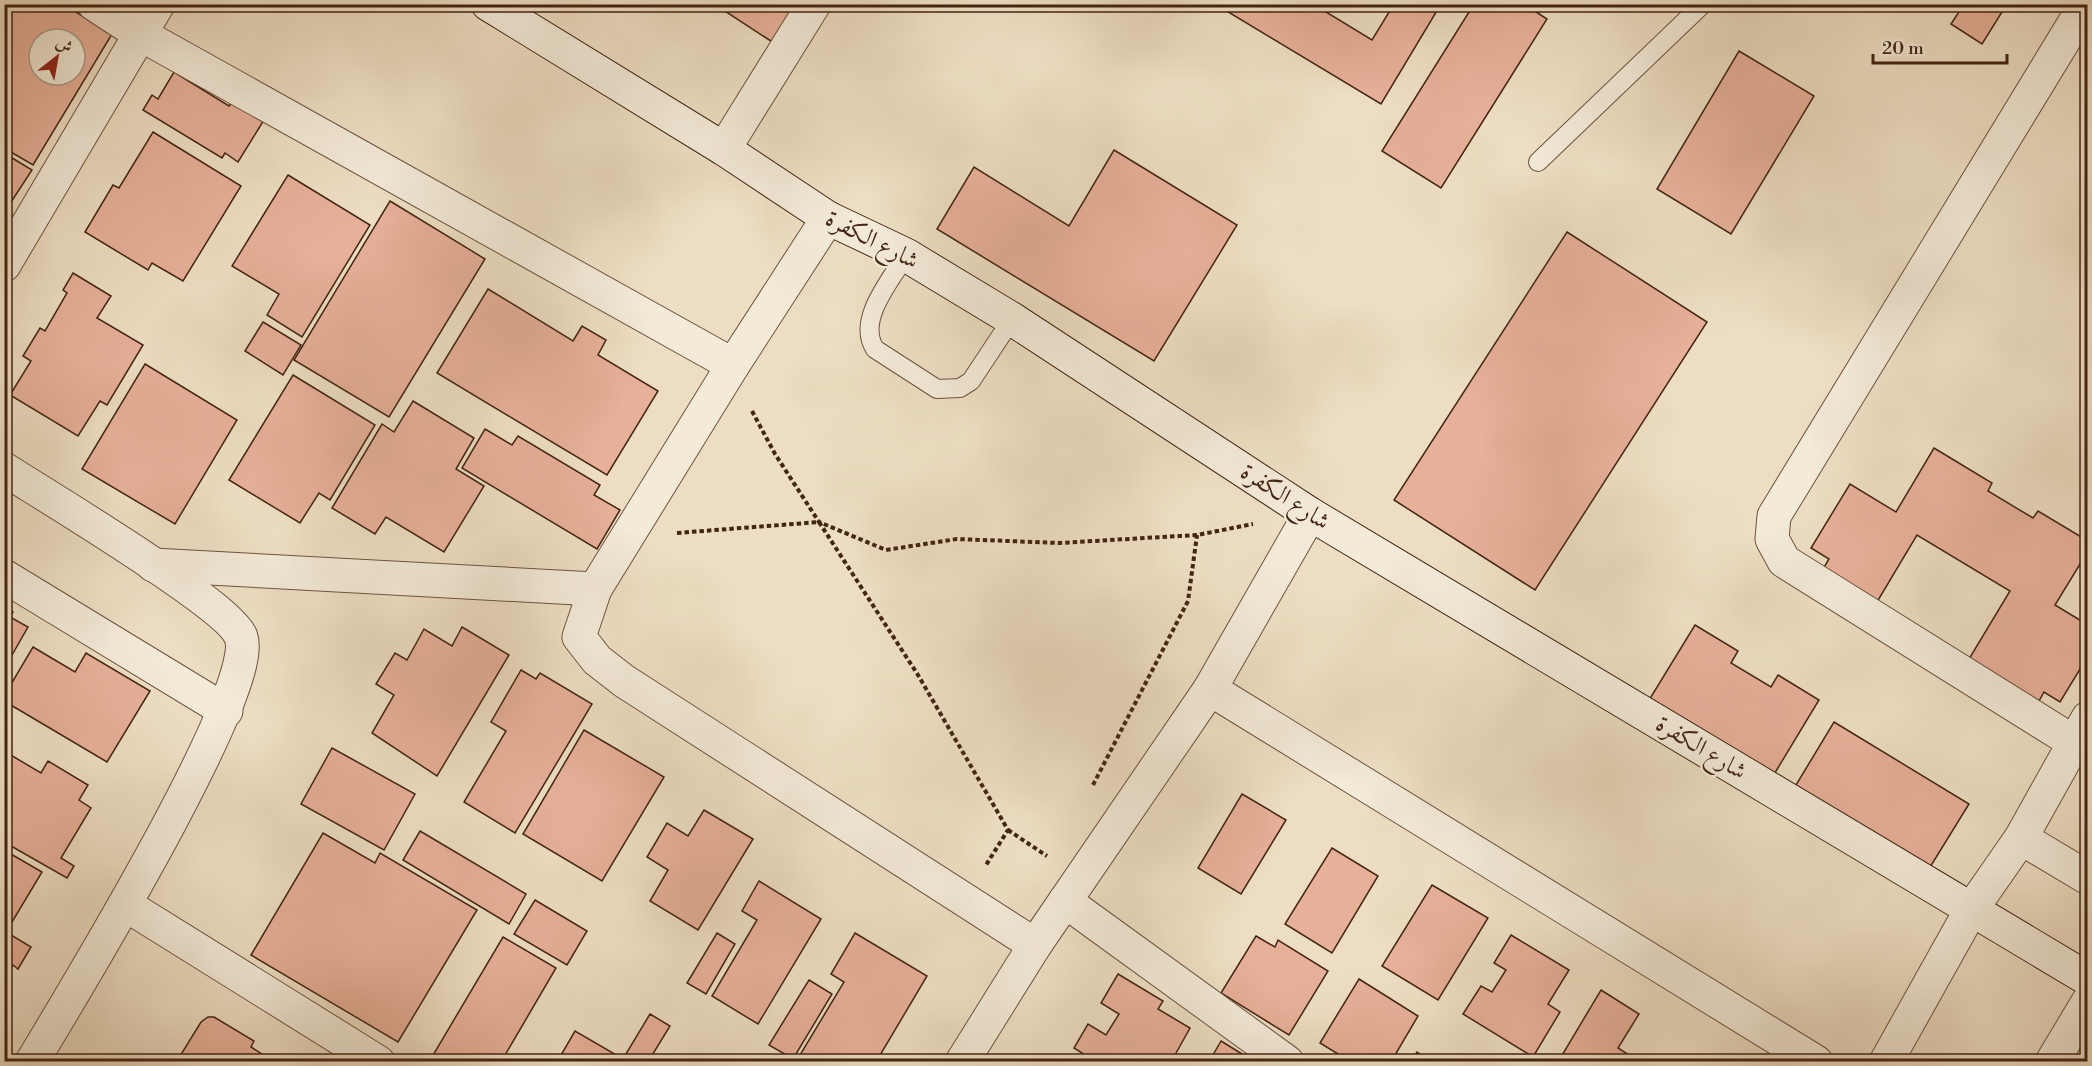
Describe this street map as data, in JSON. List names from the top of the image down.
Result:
{
  "streets": {
    "street": ["شارع الكفرة"]
  },
  "scale_bar": "20 m",
  "north": "top right"
}
